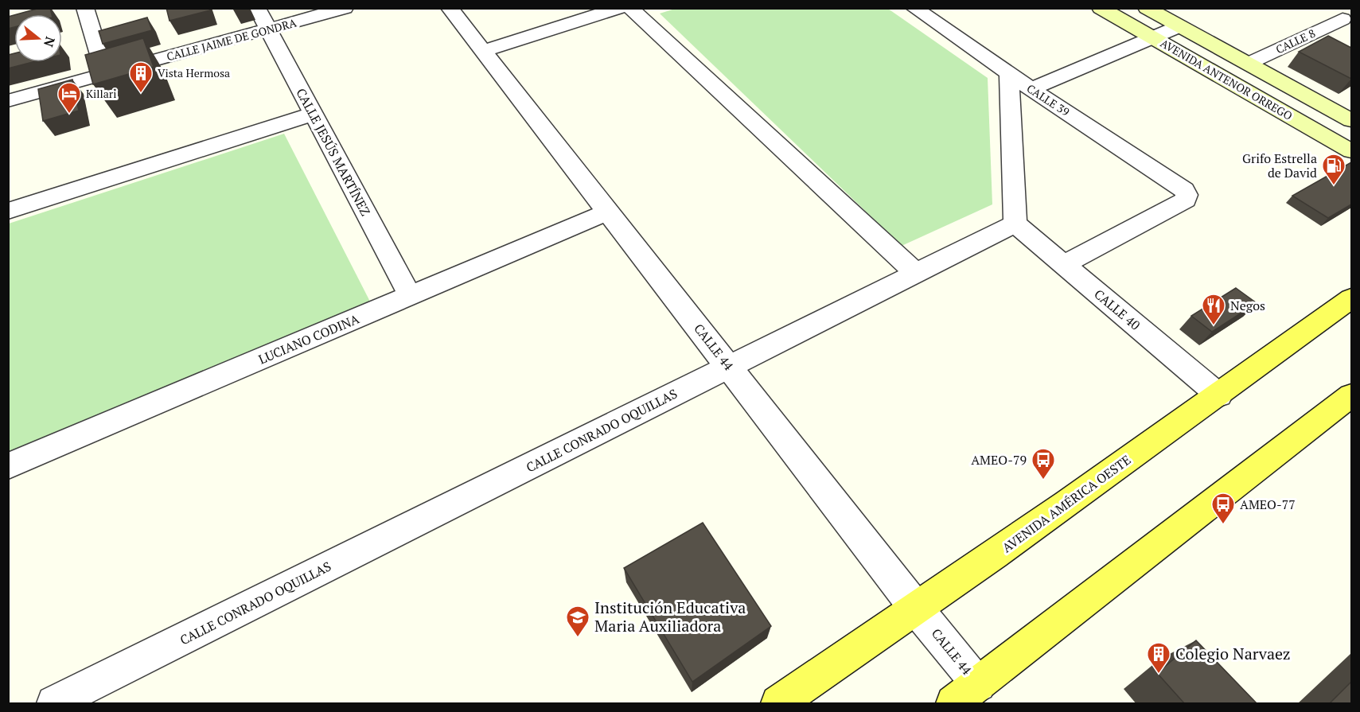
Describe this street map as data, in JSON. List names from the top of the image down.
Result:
{
  "streets": {
    "main road": ["AVENIDA AMÉRICA OESTE"],
    "street": [
      "CALLE JAIME DE GONDRA",
      "CALLE 8",
      "AVENIDA ANTENOR ORREGO",
      "CALLE 39",
      "CALLE JESÚS MARTÍNEZ",
      "CALLE 40",
      "LUCIANO CODINA",
      "CALLE 44",
      "CALLE CONRADO OQUILLAS"
    ]
  },
  "crossings": [
    ["CALLE JAIME DE GONDRA", "CALLE JESÚS MARTÍNEZ"],
    ["CALLE 8", "AVENIDA ANTENOR ORREGO"],
    ["CALLE 39", "CALLE 40"],
    ["CALLE JESÚS MARTÍNEZ", "LUCIANO CODINA"],
    ["CALLE 40", "CALLE CONRADO OQUILLAS"],
    ["CALLE 40", "AVENIDA AMÉRICA OESTE"],
    ["LUCIANO CODINA", "CALLE 44"],
    ["CALLE 44", "CALLE CONRADO OQUILLAS"],
    ["CALLE 44", "AVENIDA AMÉRICA OESTE"]
  ],
  "places": {
    "building": ["Vista Hermosa", "Colegio Narvaez"],
    "hotel": ["Killari"],
    "fuel station": ["Grifo Estrella de David"],
    "restaurant": ["Negos"],
    "bus stop": ["AMEO-79", "AMEO-77"],
    "school or university": ["Institución Educativa Maria Auxiliadora"]
  },
  "north": "right"
}
